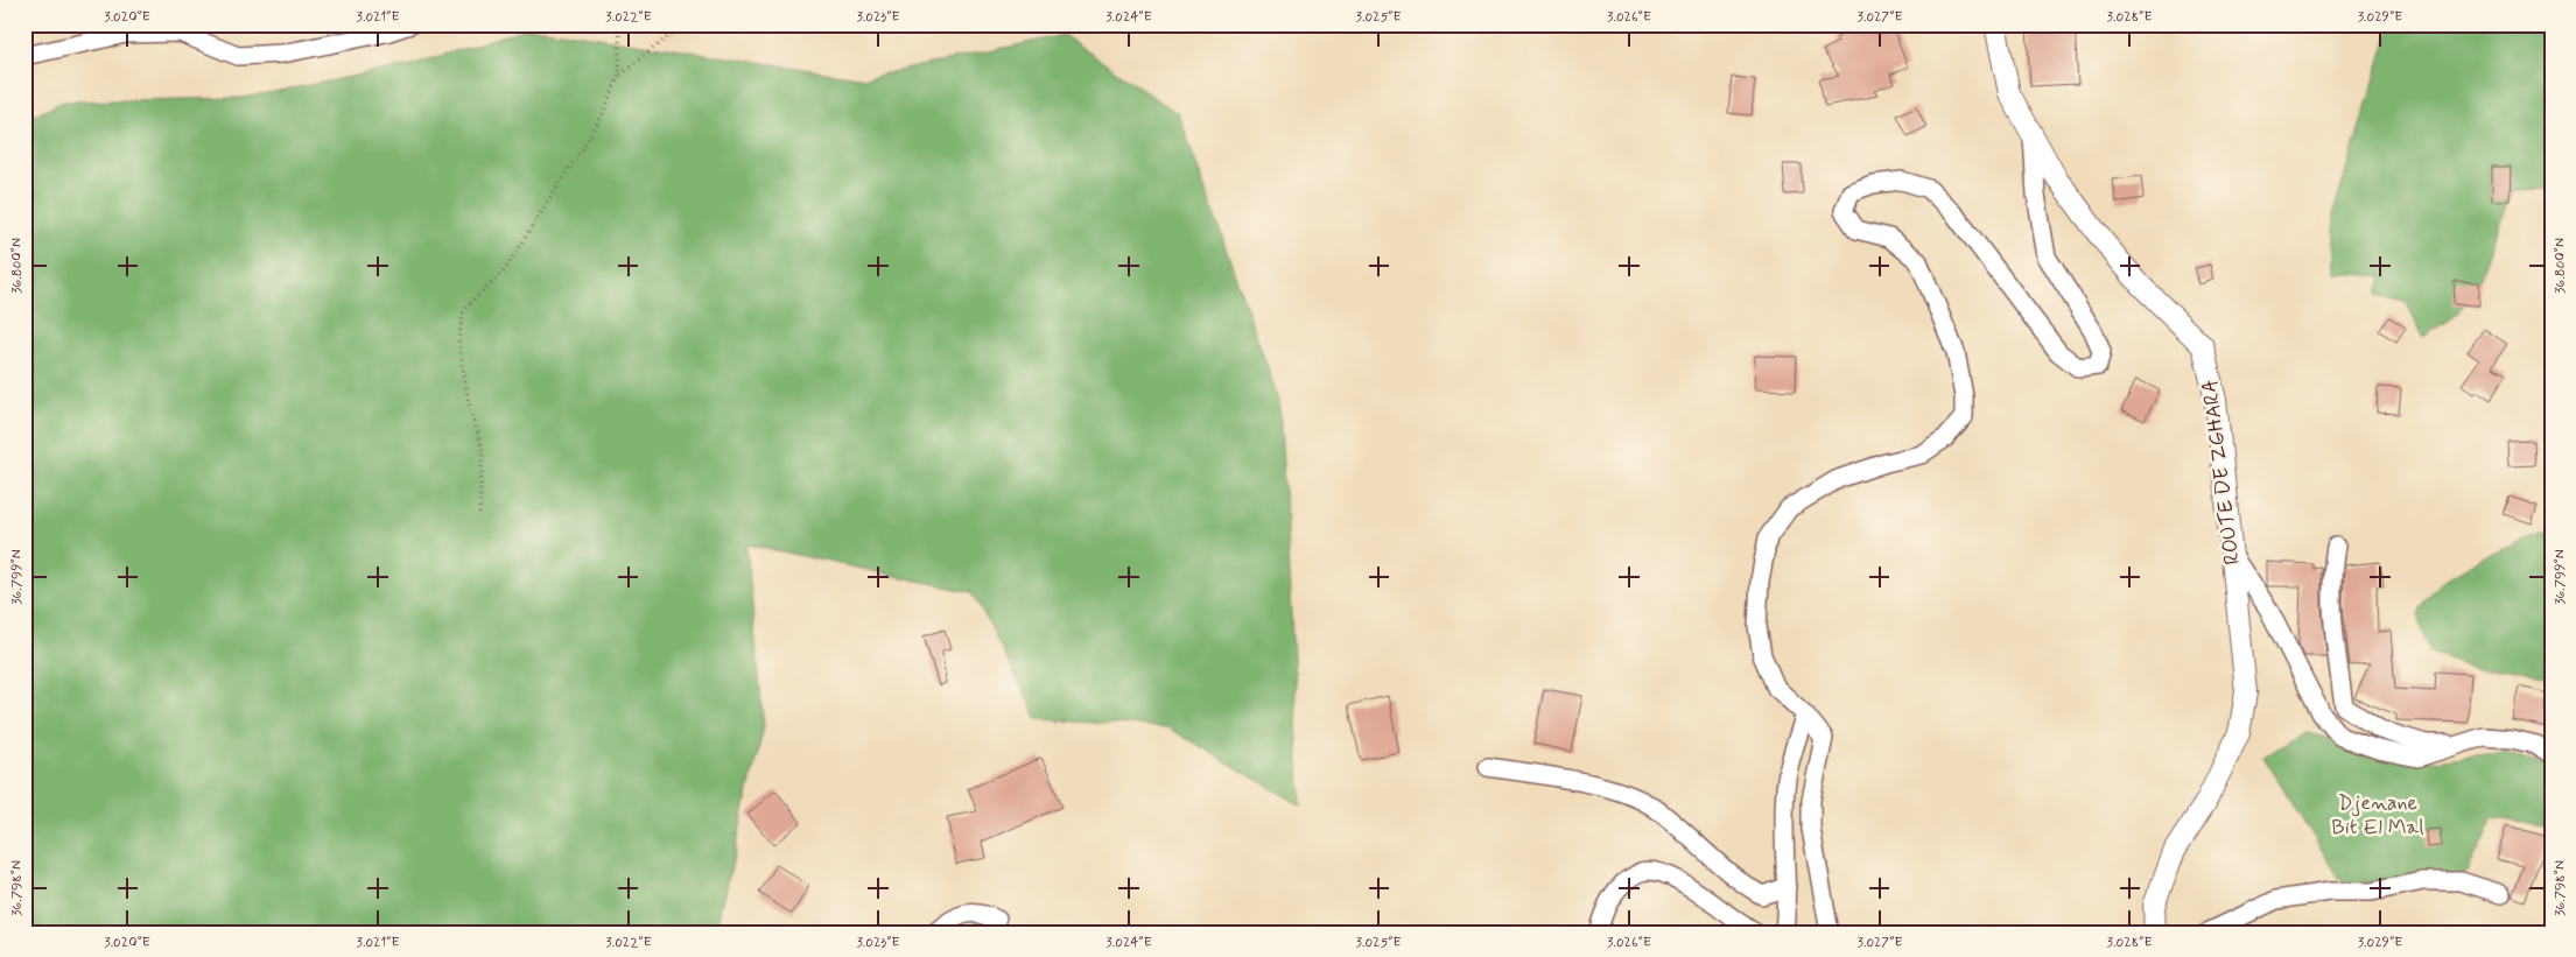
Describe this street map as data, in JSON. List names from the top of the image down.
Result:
{
  "streets": {
    "street": ["ROUTE DE ZGHARA"]
  },
  "parks": ["Djenane Bit El Mal"],
  "coordinates": [
    "3.020°E",
    "3.021°E",
    "3.022°E",
    "3.023°E",
    "3.024°E",
    "3.025°E",
    "3.026°E",
    "3.027°E",
    "3.028°E",
    "3.029°E",
    "36.800°N",
    "36.799°N",
    "36.798°N"
  ]
}
